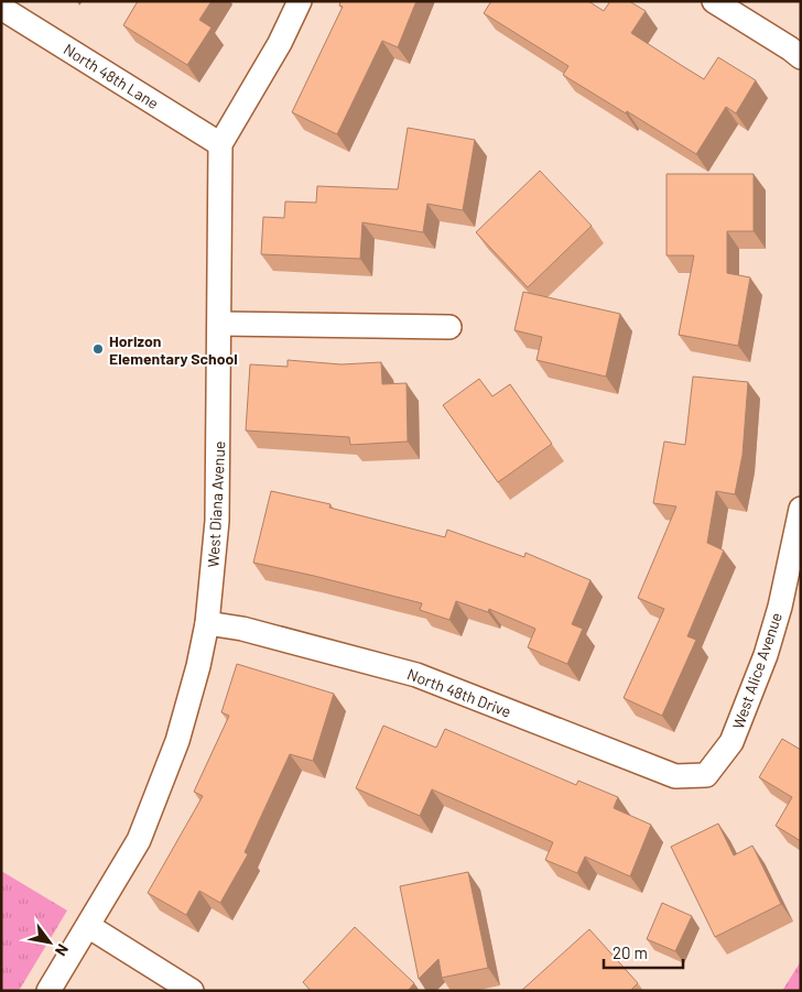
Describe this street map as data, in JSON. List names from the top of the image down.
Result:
{
  "streets": {
    "street": [
      "North 48th Lane",
      "West Diana Avenue",
      "West Alice Avenue",
      "North 48th Drive"
    ]
  },
  "crossings": [
    ["North 48th Lane", "West Diana Avenue"],
    ["West Diana Avenue", "North 48th Drive"],
    ["West Alice Avenue", "North 48th Drive"]
  ],
  "places": ["Horizon Elementary School"],
  "scale_bar": "20 m",
  "north": "bottom right"
}
